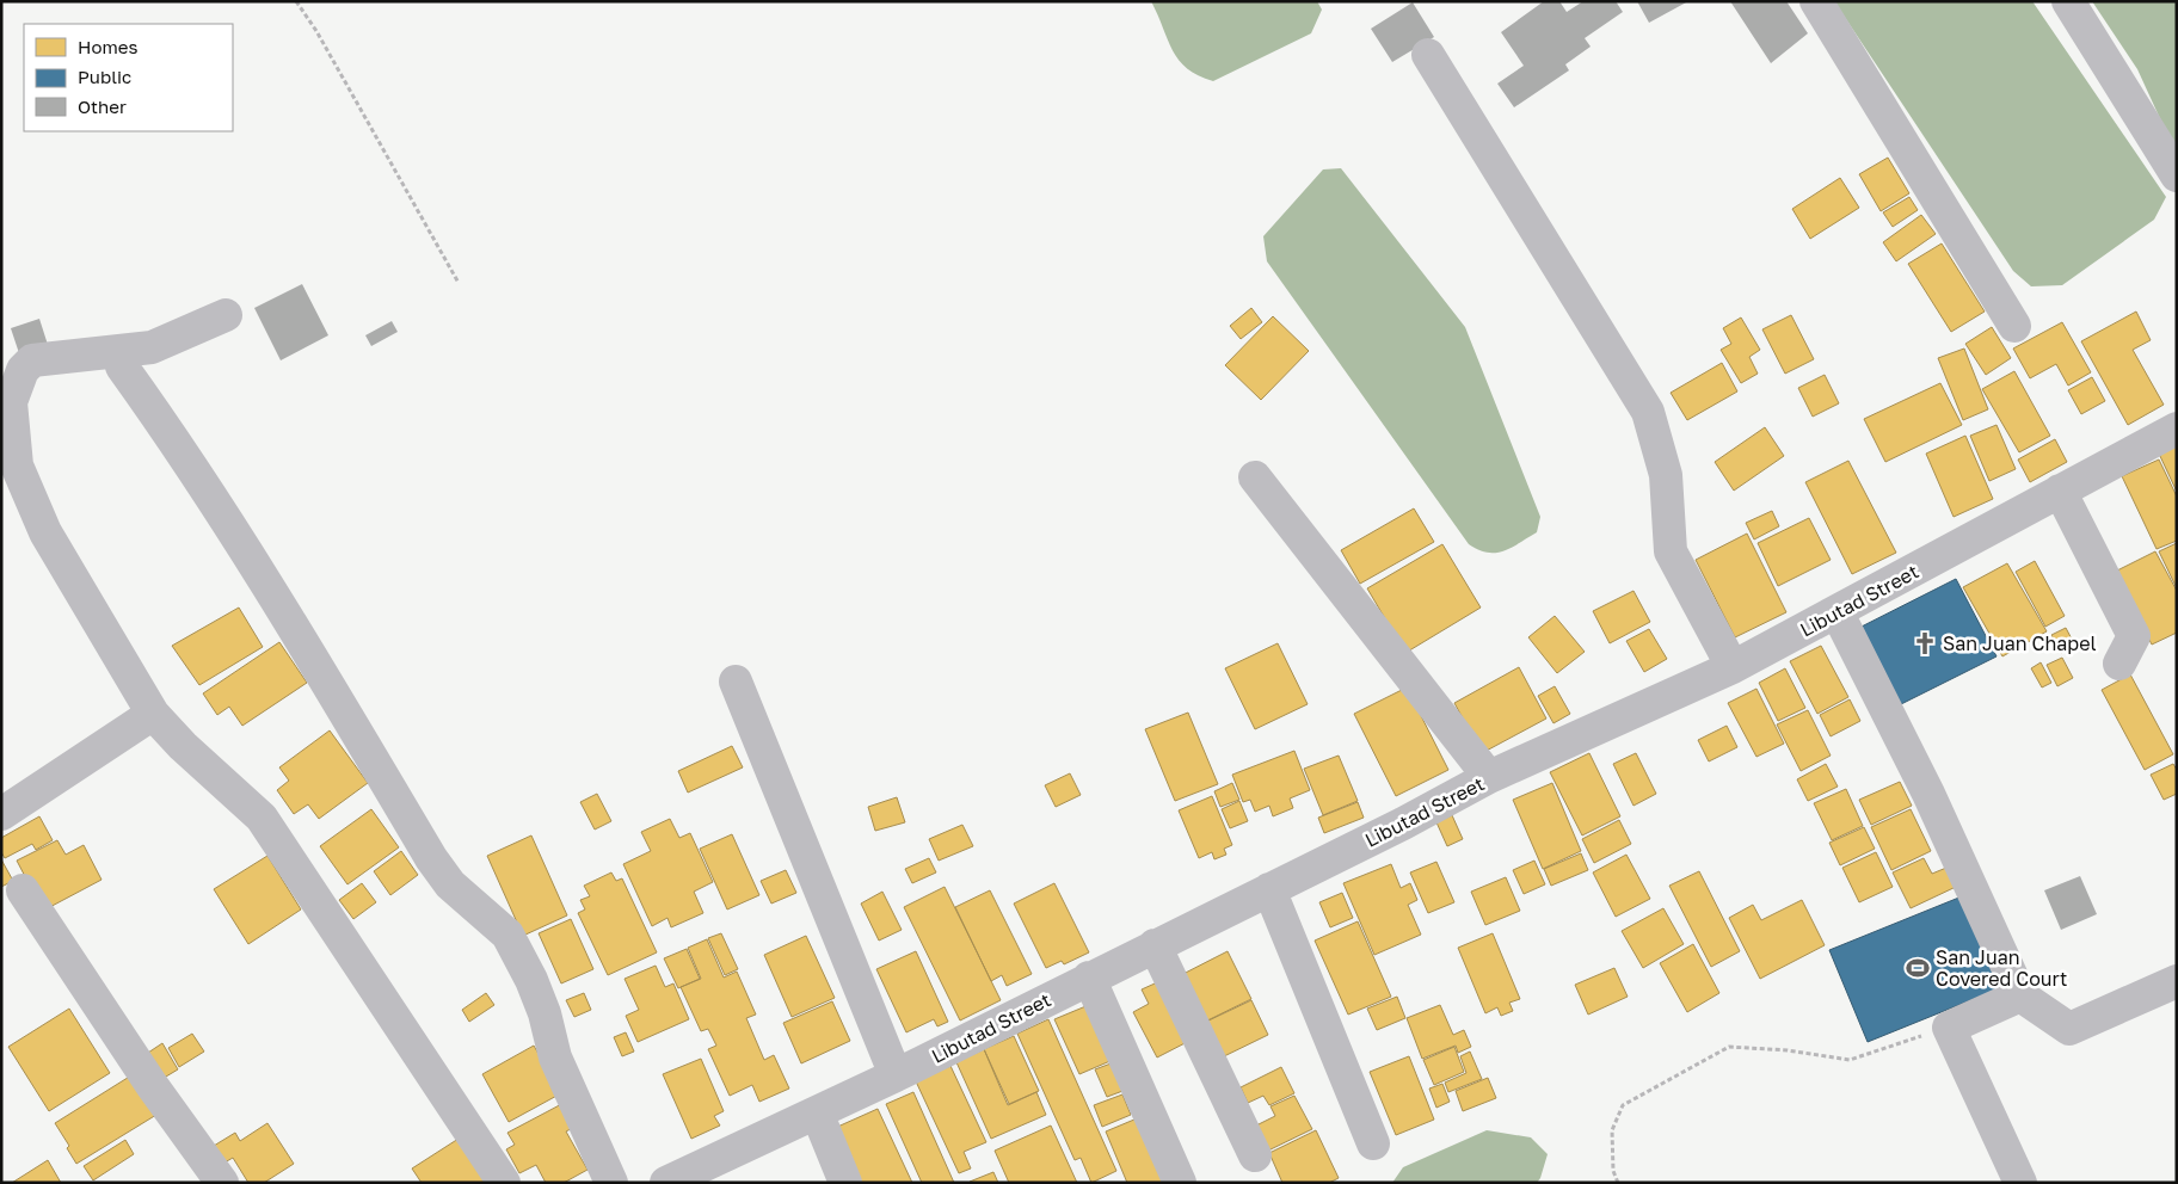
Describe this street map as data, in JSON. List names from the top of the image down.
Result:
{
  "streets": {
    "street": ["Libutad Street"]
  },
  "places": {
    "church": ["San Juan Chapel"],
    "sports": ["San Juan Covered Court"]
  },
  "legend": ["Homes", "Public", "Other"]
}
